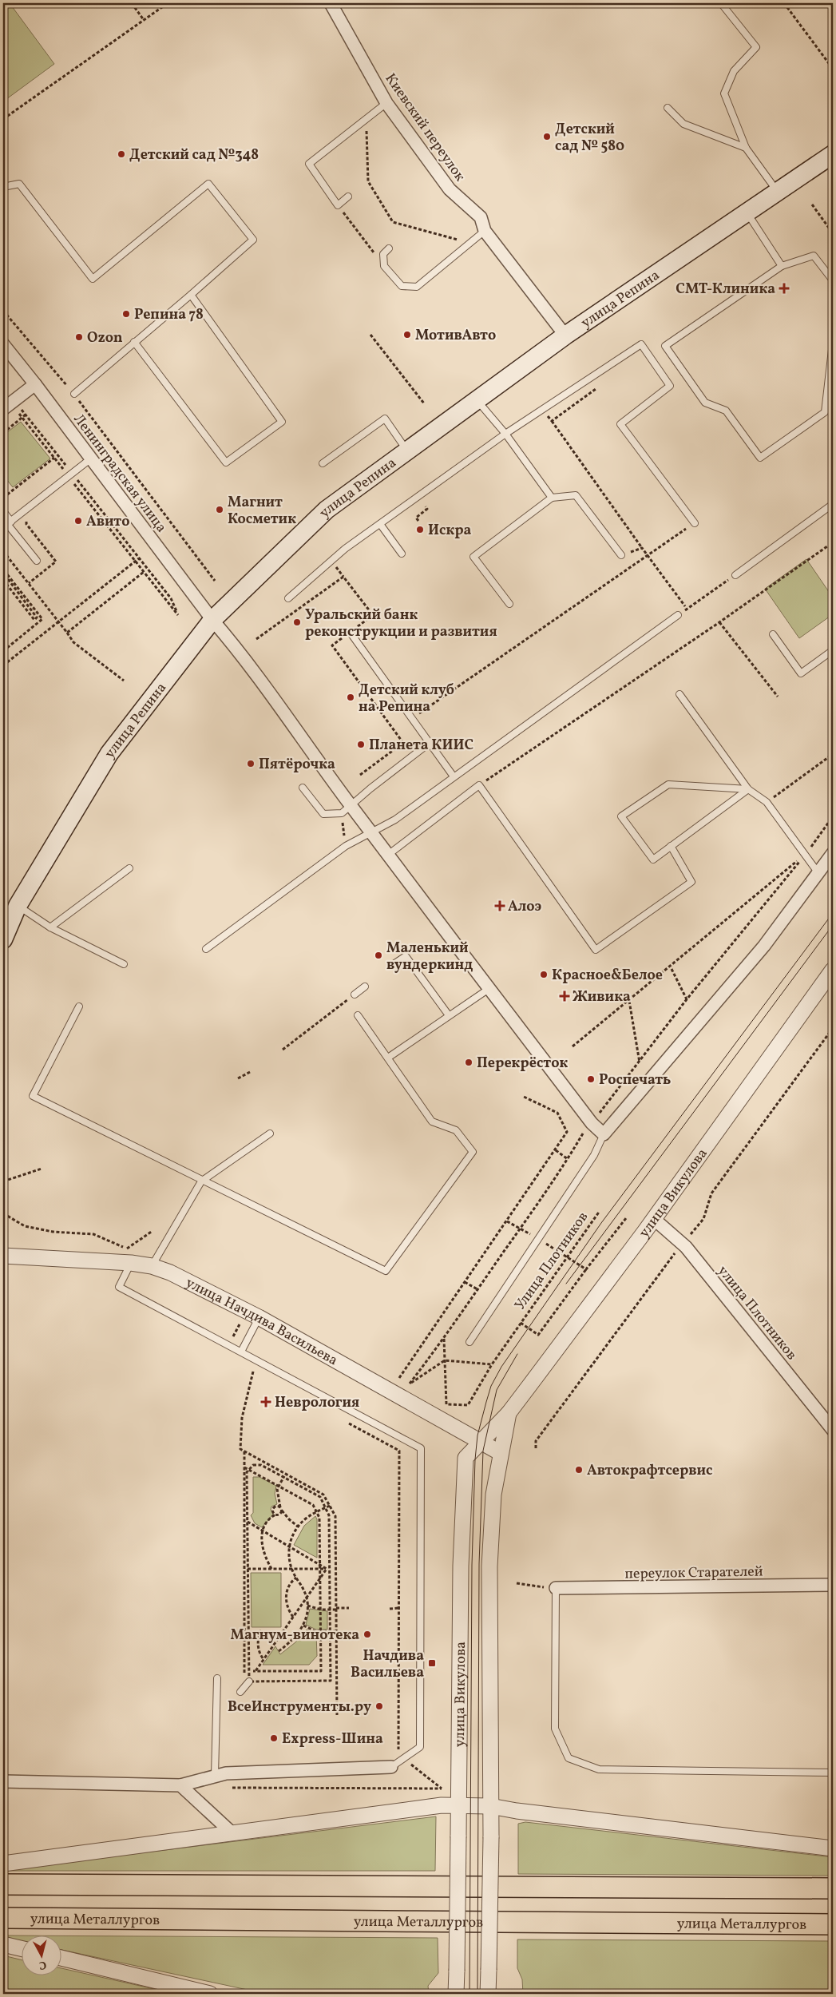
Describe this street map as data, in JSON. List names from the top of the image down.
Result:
{
  "streets": {
    "main road": ["улица Репина", "улица Металлургов"],
    "street": [
      "Киевский переулок",
      "Ленинградская улица",
      "улица Викулова",
      "улица Плотников",
      "улица Начдива Васильева",
      "переулок Старателей"
    ],
    "path": ["Улица Плотников"]
  },
  "crossings": [
    ["Киевский переулок", "улица Репина"],
    ["улица Репина", "Ленинградская улица"],
    ["улица Викулова", "улица Плотников"],
    ["улица Викулова", "улица Начдива Васильева"]
  ],
  "places": {
    "other": [
      "Детский сад № 580",
      "Детский сад №348",
      "Репина 78",
      "МотивАвто",
      "Ozon",
      "Магнит Косметик",
      "Авито",
      "Искра",
      "Уральский банк реконструкции и развития",
      "Детский клуб на Репина",
      "Планета КИИС",
      "Пятёрочка",
      "Маленький вундеркинд",
      "Красное&Белое",
      "Перекрёсток",
      "Роспечать",
      "Автокрафтсервис",
      "Магнум-винотека",
      "ВсеИнструменты.ру",
      "Express-Шина"
    ],
    "health": [
      "СМТ-Клиника",
      "Алоэ",
      "Живика",
      "Неврология"
    ],
    "transit": ["Начдива Васильева"]
  },
  "north": "bottom"
}
